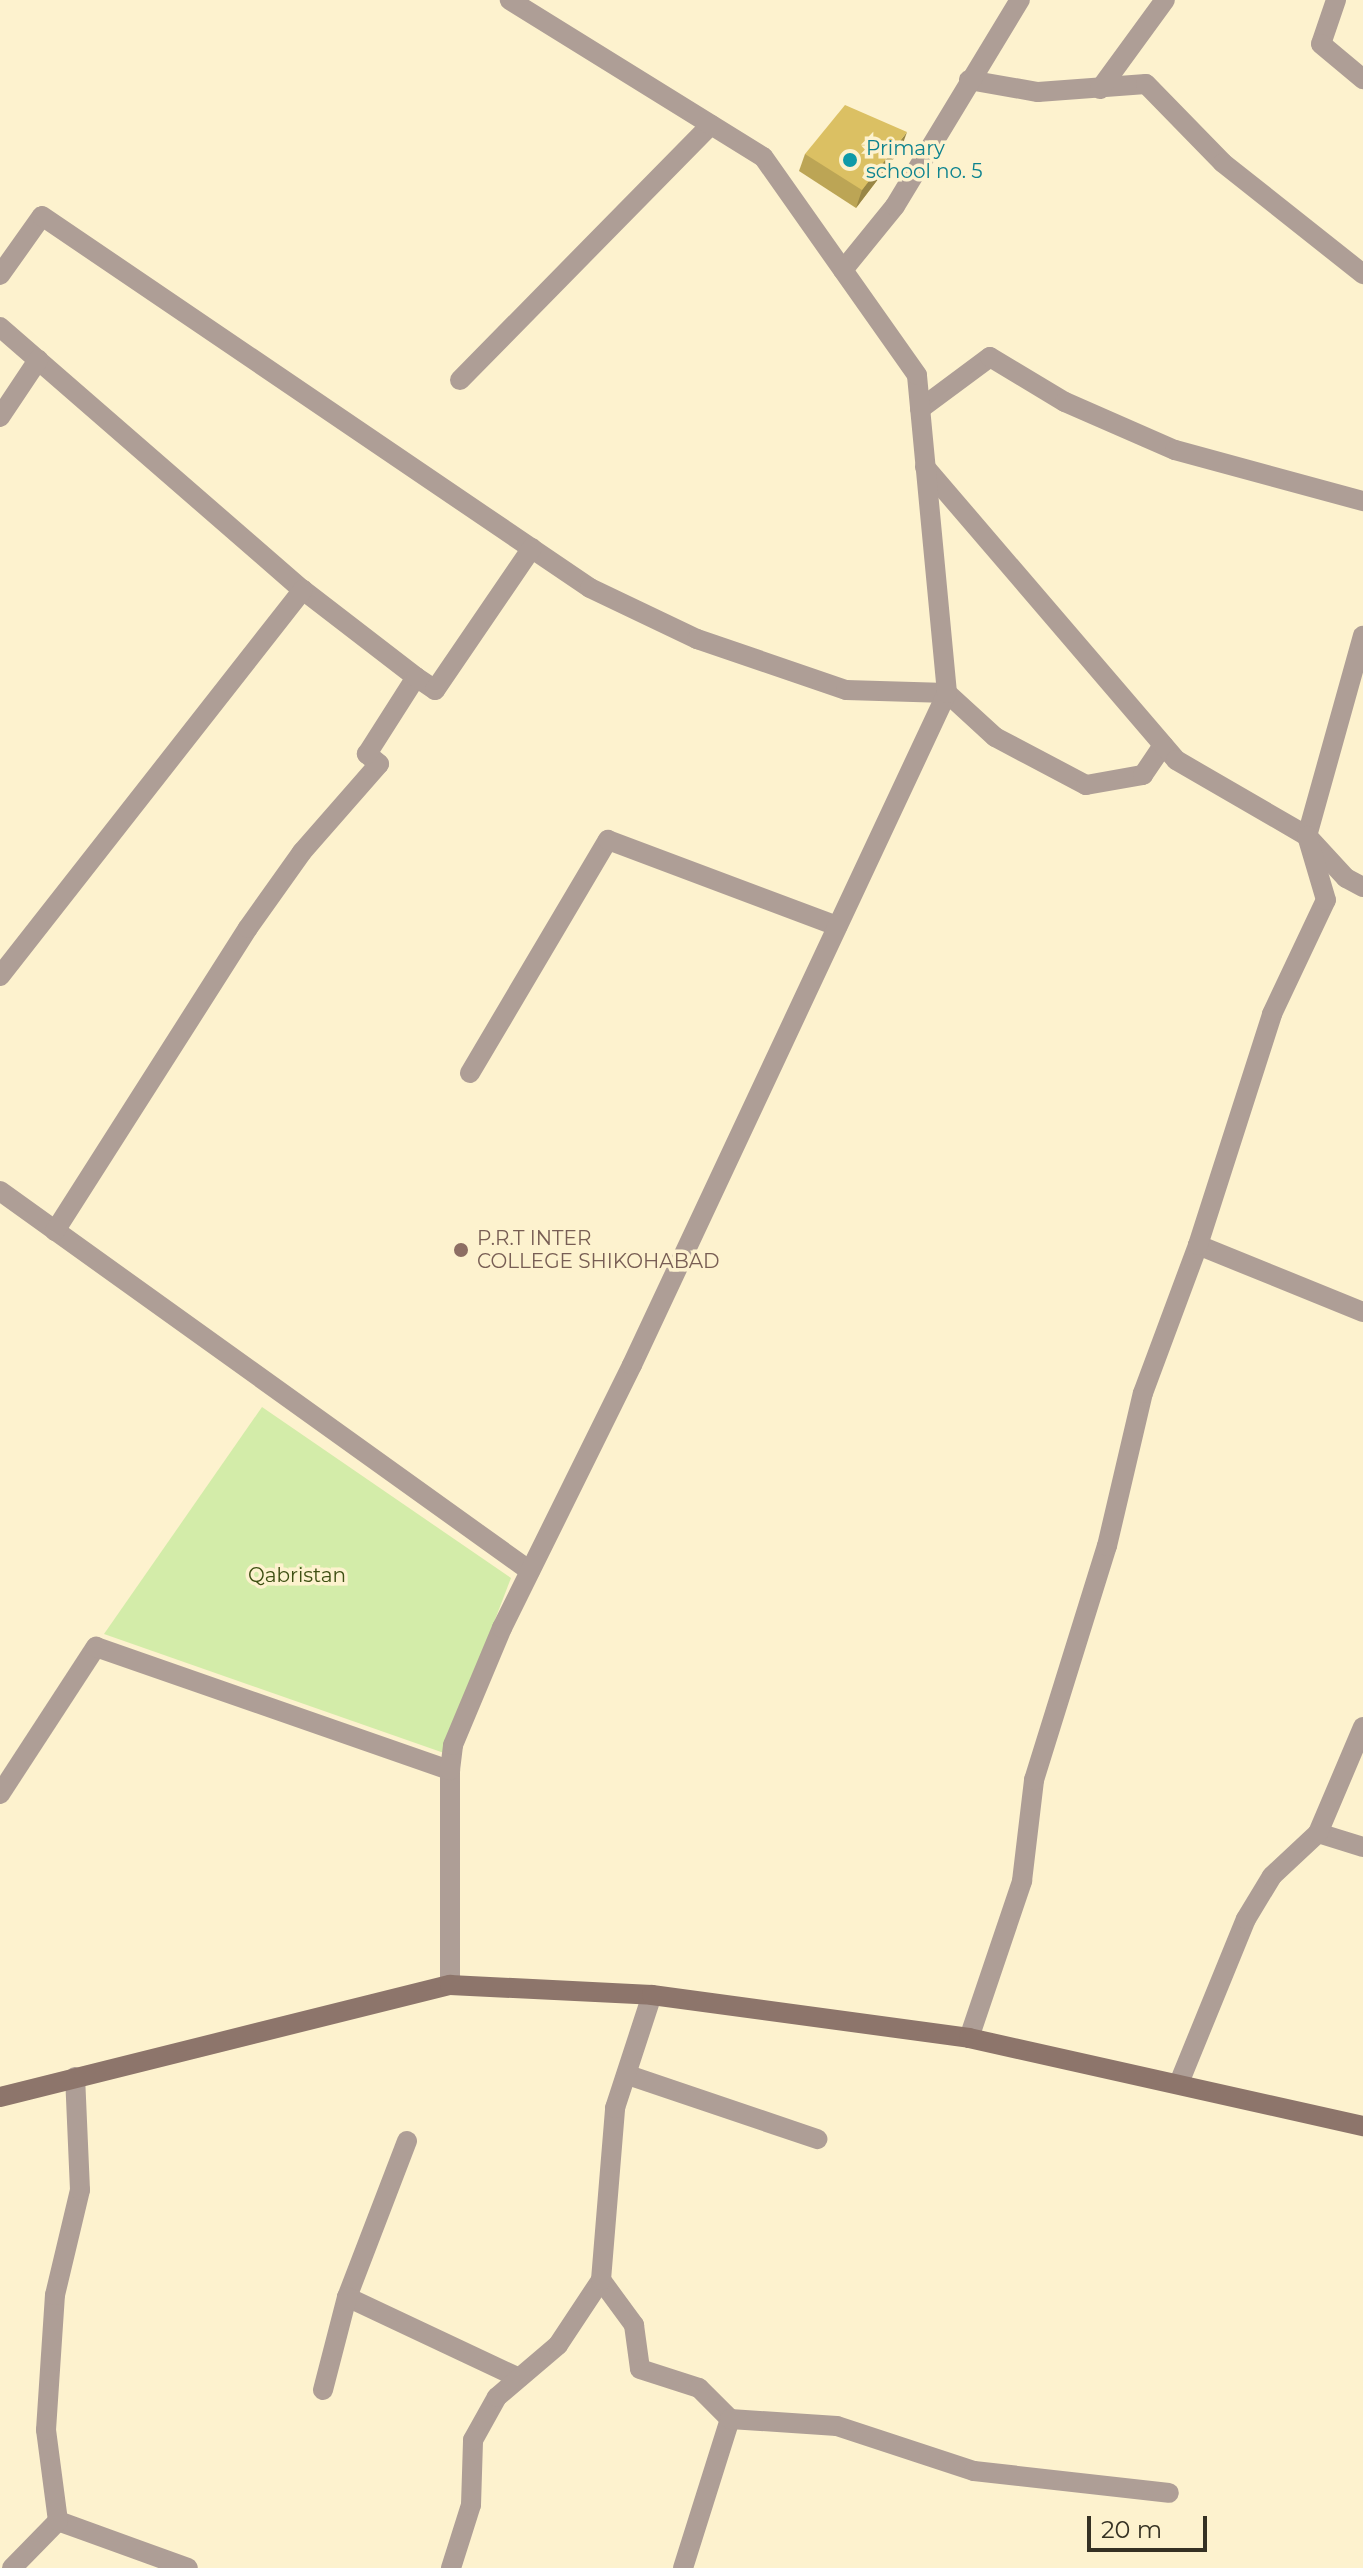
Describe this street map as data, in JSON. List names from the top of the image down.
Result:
{
  "parks": ["Qabristan"],
  "places": ["Primary school no. 5", "P.R.T INTER COLLEGE SHIKOHABAD"],
  "scale_bar": "20 m"
}
